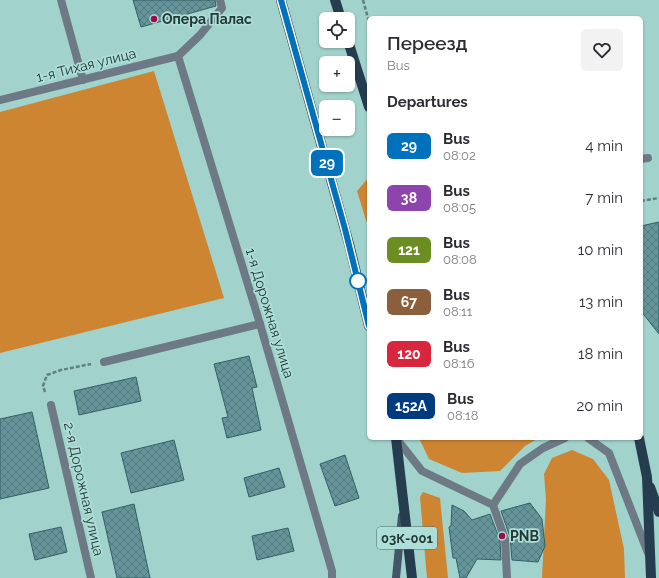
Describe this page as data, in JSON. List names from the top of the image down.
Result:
{
  "streets": {
    "main road": ["03К-001"],
    "street": ["1-я Тихая улица", "1-я Дорожная улица", "2-я Дорожная улица"]
  },
  "crossings": [
    ["1-я Тихая улица", "1-я Дорожная улица"]
  ],
  "places": ["Опера Палас", "PNB"],
  "lines": ["bus line 29"],
  "page": {
    "on_map": "29",
    "map_buttons": ["+", "−"],
    "heading": [
      ["Переезд", "Bus"],
      "Departures"
    ],
    "list": [
      {
        "mark": "29",
        "name": "Bus",
        "note": "08:02",
        "value": "4 min"
      },
      {
        "mark": "38",
        "name": "Bus",
        "note": "08:05",
        "value": "7 min"
      },
      {
        "mark": "121",
        "name": "Bus",
        "note": "08:08",
        "value": "10 min"
      },
      {
        "mark": "67",
        "name": "Bus",
        "note": "08:11",
        "value": "13 min"
      },
      {
        "mark": "120",
        "name": "Bus",
        "note": "08:16",
        "value": "18 min"
      },
      {
        "mark": "152A",
        "name": "Bus",
        "note": "08:18",
        "value": "20 min"
      }
    ]
  }
}
